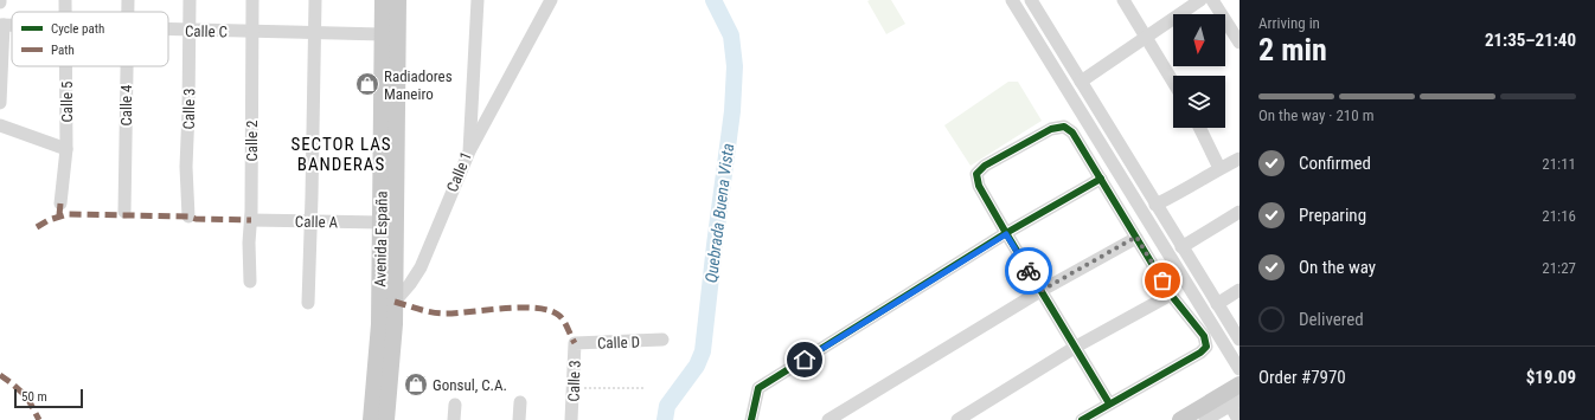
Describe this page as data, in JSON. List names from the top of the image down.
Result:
{
  "streets": {
    "main road": ["Avenida España"],
    "street": [
      "Calle C",
      "Calle 5",
      "Calle 4",
      "Calle 3",
      "Calle 2",
      "Calle 1",
      "Calle A",
      "Calle D"
    ]
  },
  "crossings": [
    ["Calle C", "Calle 3"],
    ["Calle C", "Calle 2"],
    ["Calle C", "Avenida España"],
    ["Calle 3", "Calle D"],
    ["Calle 2", "Calle A"],
    ["Calle 1", "Avenida España"],
    ["Calle A", "Avenida España"]
  ],
  "districts": ["SECTOR LAS BANDERAS"],
  "water": ["Quebrada Buena Vista"],
  "places": {
    "shop": ["Radiadores Maneiro", "Gonsul, C.A."]
  },
  "legend": ["Cycle path", "Path"],
  "scale_bar": "50 m",
  "north": "bottom",
  "page": {
    "heading": ["2 min", "Arriving in", "21:35–21:40"],
    "panel": ["Order #7970", "$19.09"],
    "bar": "On the way · 210 m",
    "list": [
      ["Confirmed", "21:11"],
      ["Preparing", "21:16"],
      ["On the way", "21:27"],
      "Delivered"
    ],
    "scale": "50 m"
  }
}
